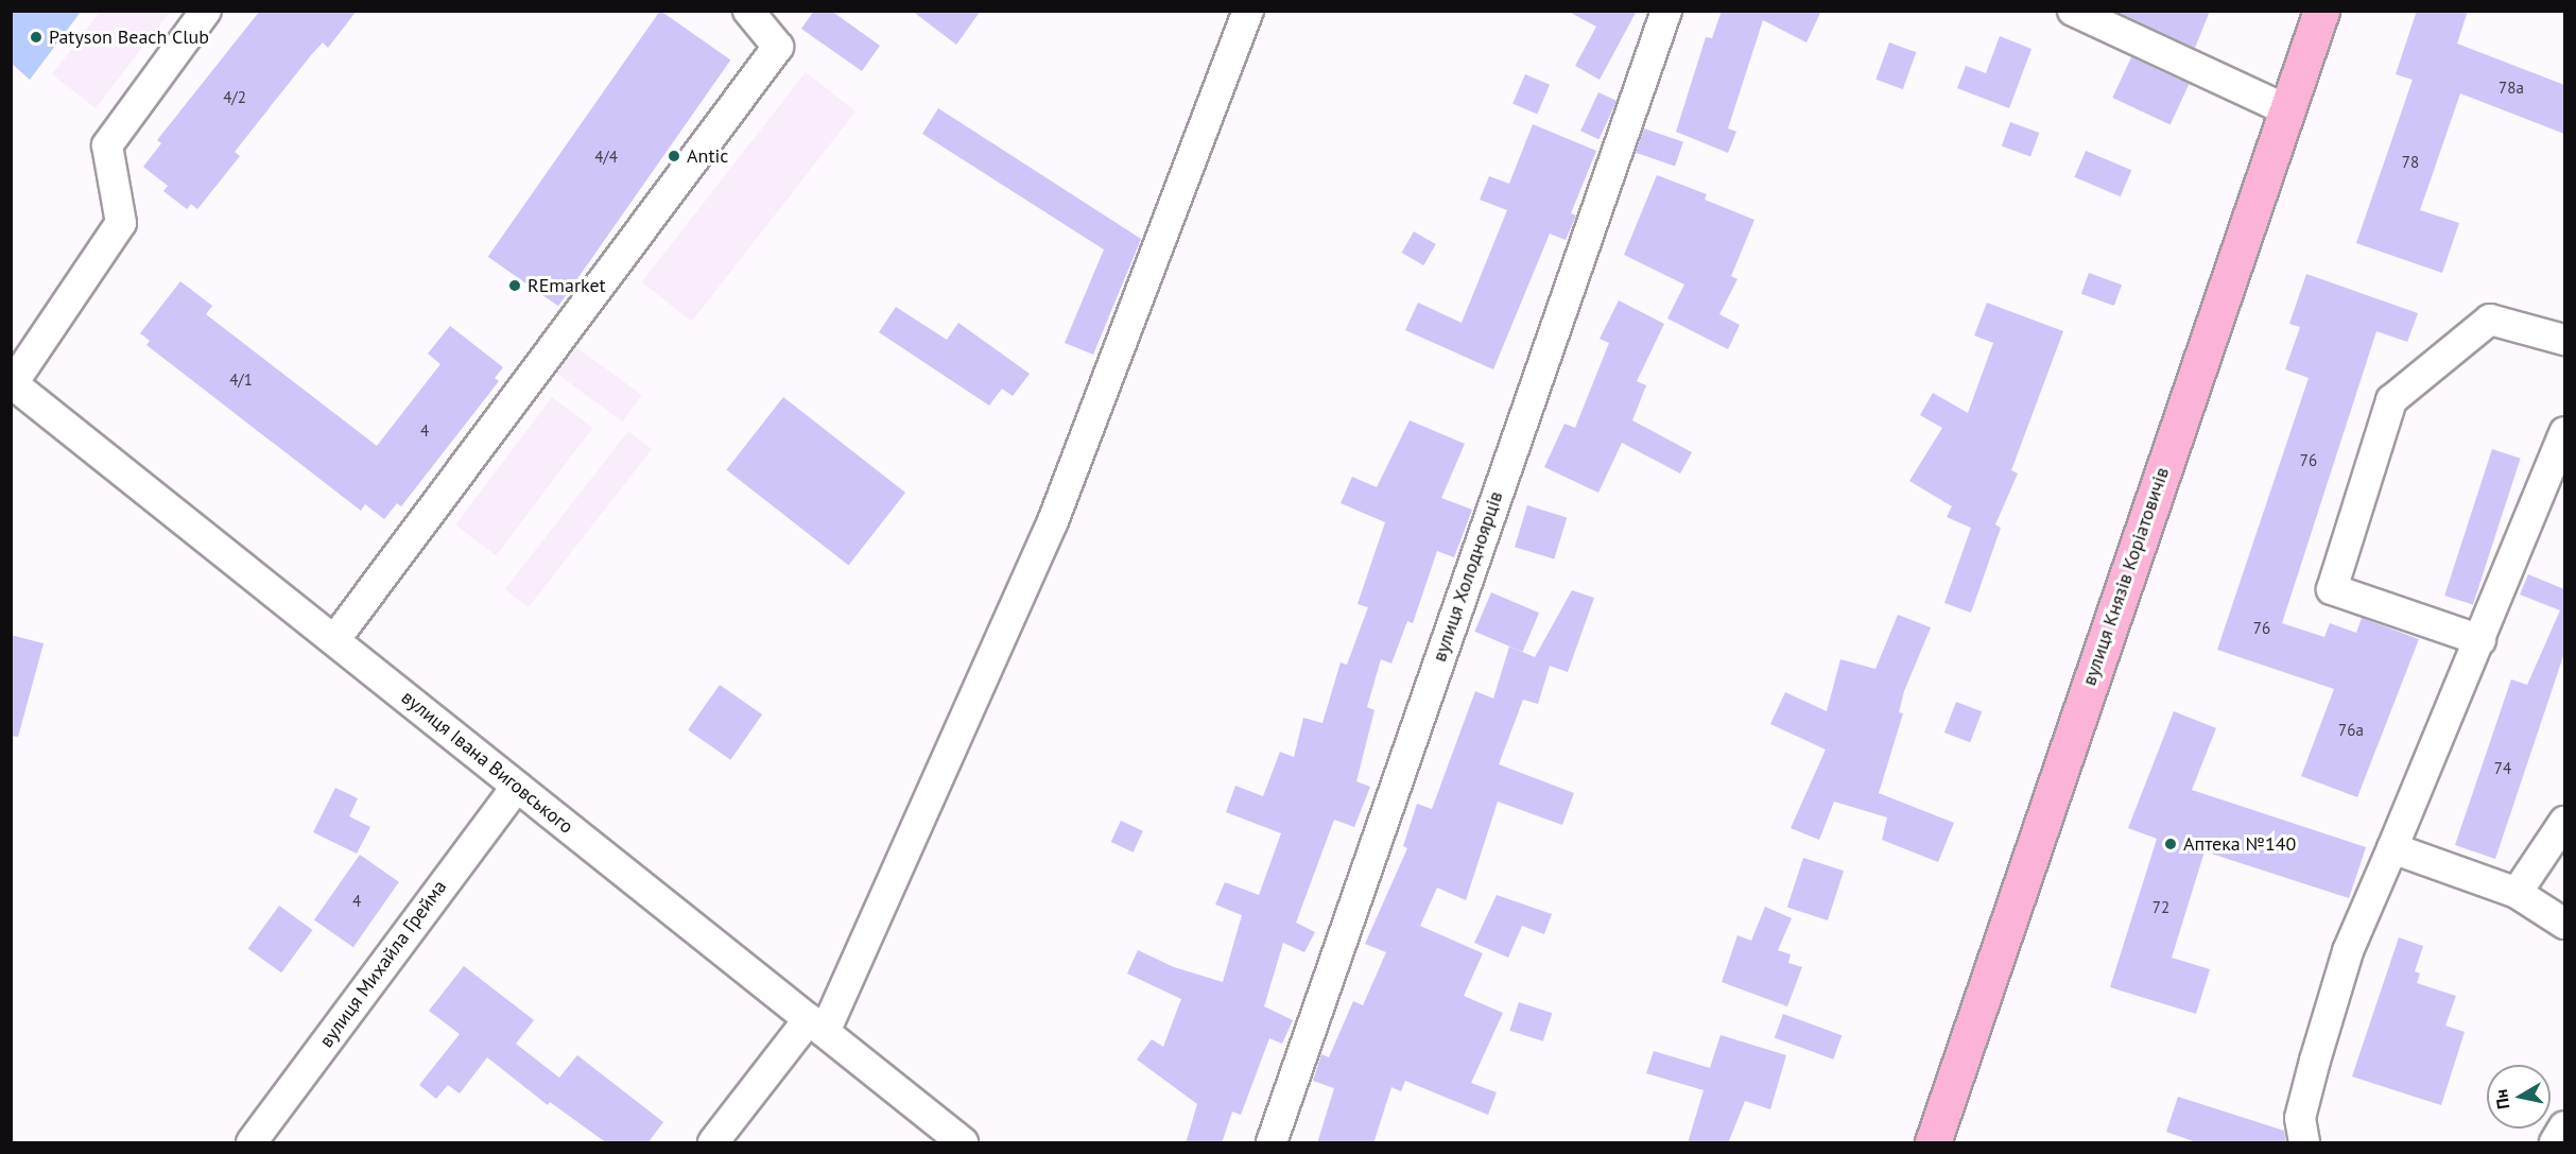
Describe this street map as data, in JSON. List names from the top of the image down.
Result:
{
  "streets": {
    "main road": ["вулиця Князів Коріатовичів"],
    "street": ["вулиця Холодноярців", "вулиця Івана Виговського", "вулиця Михайла Грейма"]
  },
  "crossings": [
    ["вулиця Івана Виговського", "вулиця Михайла Грейма"]
  ],
  "places": [
    "Patyson Beach Club",
    "Antic",
    "REmarket",
    "Аптека №140"
  ],
  "house_numbers": [
    "78а",
    "4/2",
    "4/4",
    "78",
    "4/1",
    "4",
    "76",
    "76",
    "76а",
    "74",
    "4",
    "72"
  ],
  "north": "left"
}
